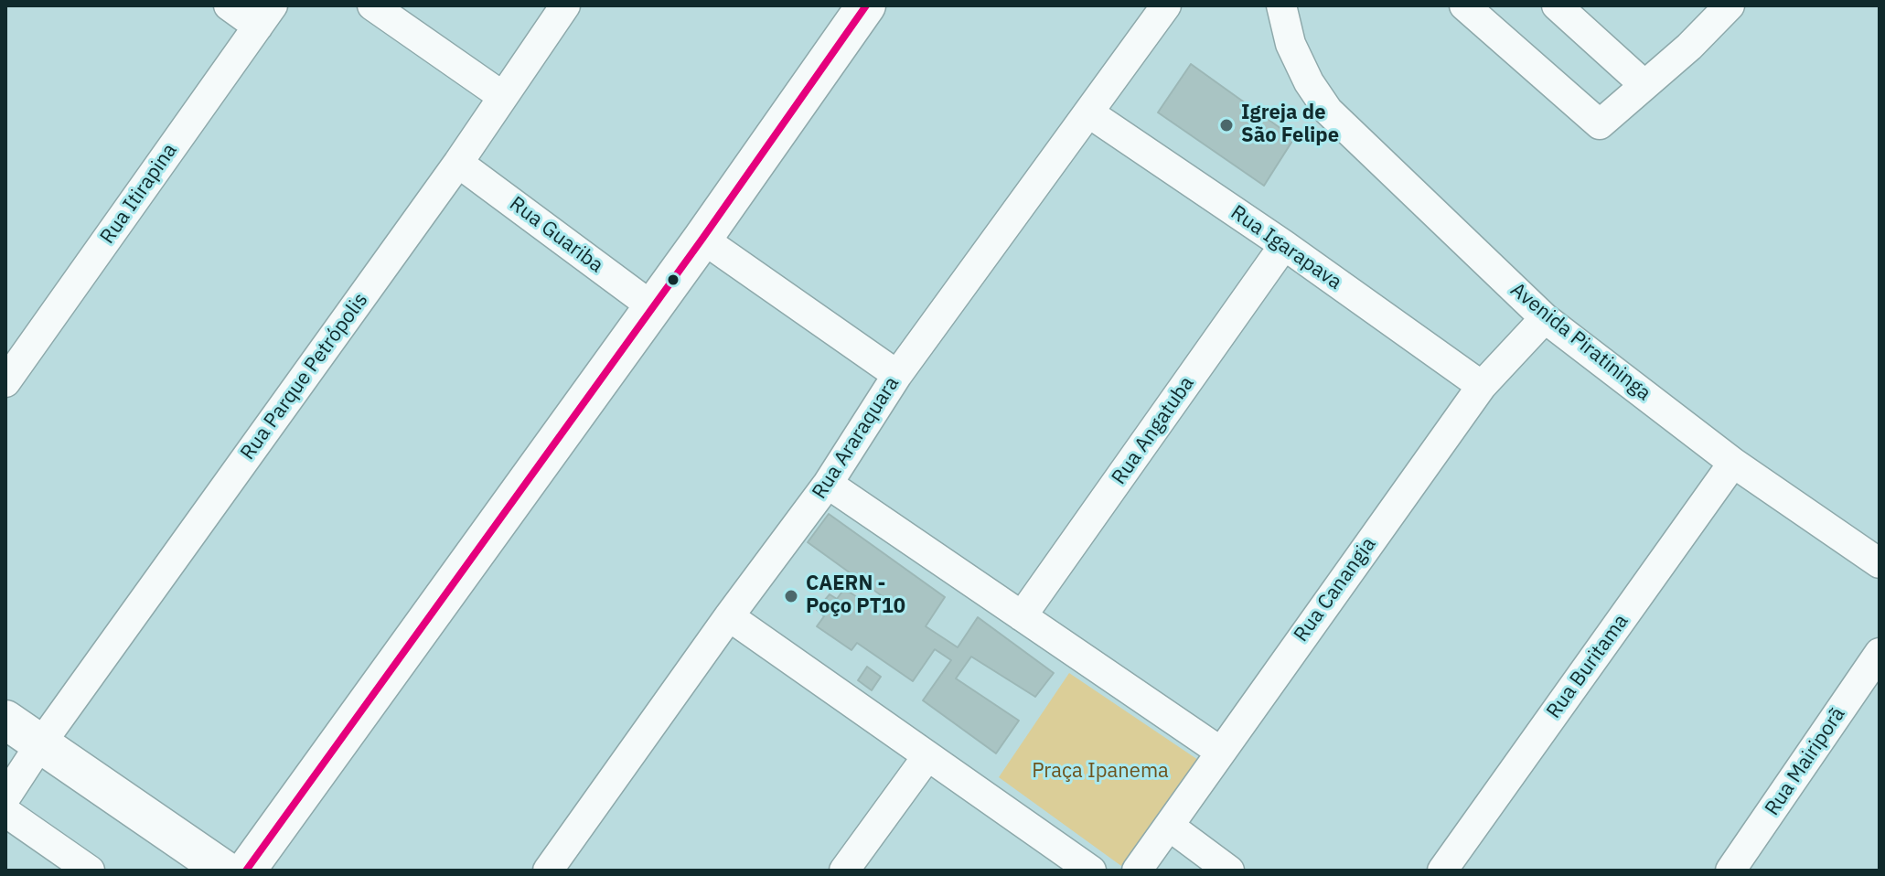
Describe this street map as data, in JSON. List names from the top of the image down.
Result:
{
  "streets": {
    "street": [
      "Rua Itirapina",
      "Rua Guariba",
      "Rua Igarapava",
      "Avenida Piratininga",
      "Rua Parque Petrópolis",
      "Rua Angatuba",
      "Rua Araraquara",
      "Rua Canangia",
      "Rua Buritama",
      "Rua Mairiporã"
    ]
  },
  "crossings": [
    ["Rua Guariba", "Rua Parque Petrópolis"],
    ["Rua Igarapava", "Rua Angatuba"],
    ["Rua Igarapava", "Rua Araraquara"],
    ["Rua Igarapava", "Rua Canangia"],
    ["Avenida Piratininga", "Rua Canangia"],
    ["Avenida Piratininga", "Rua Buritama"]
  ],
  "parks": ["Praça Ipanema"],
  "places": ["Igreja de São Felipe", "CAERN - Poço PT10"]
}
